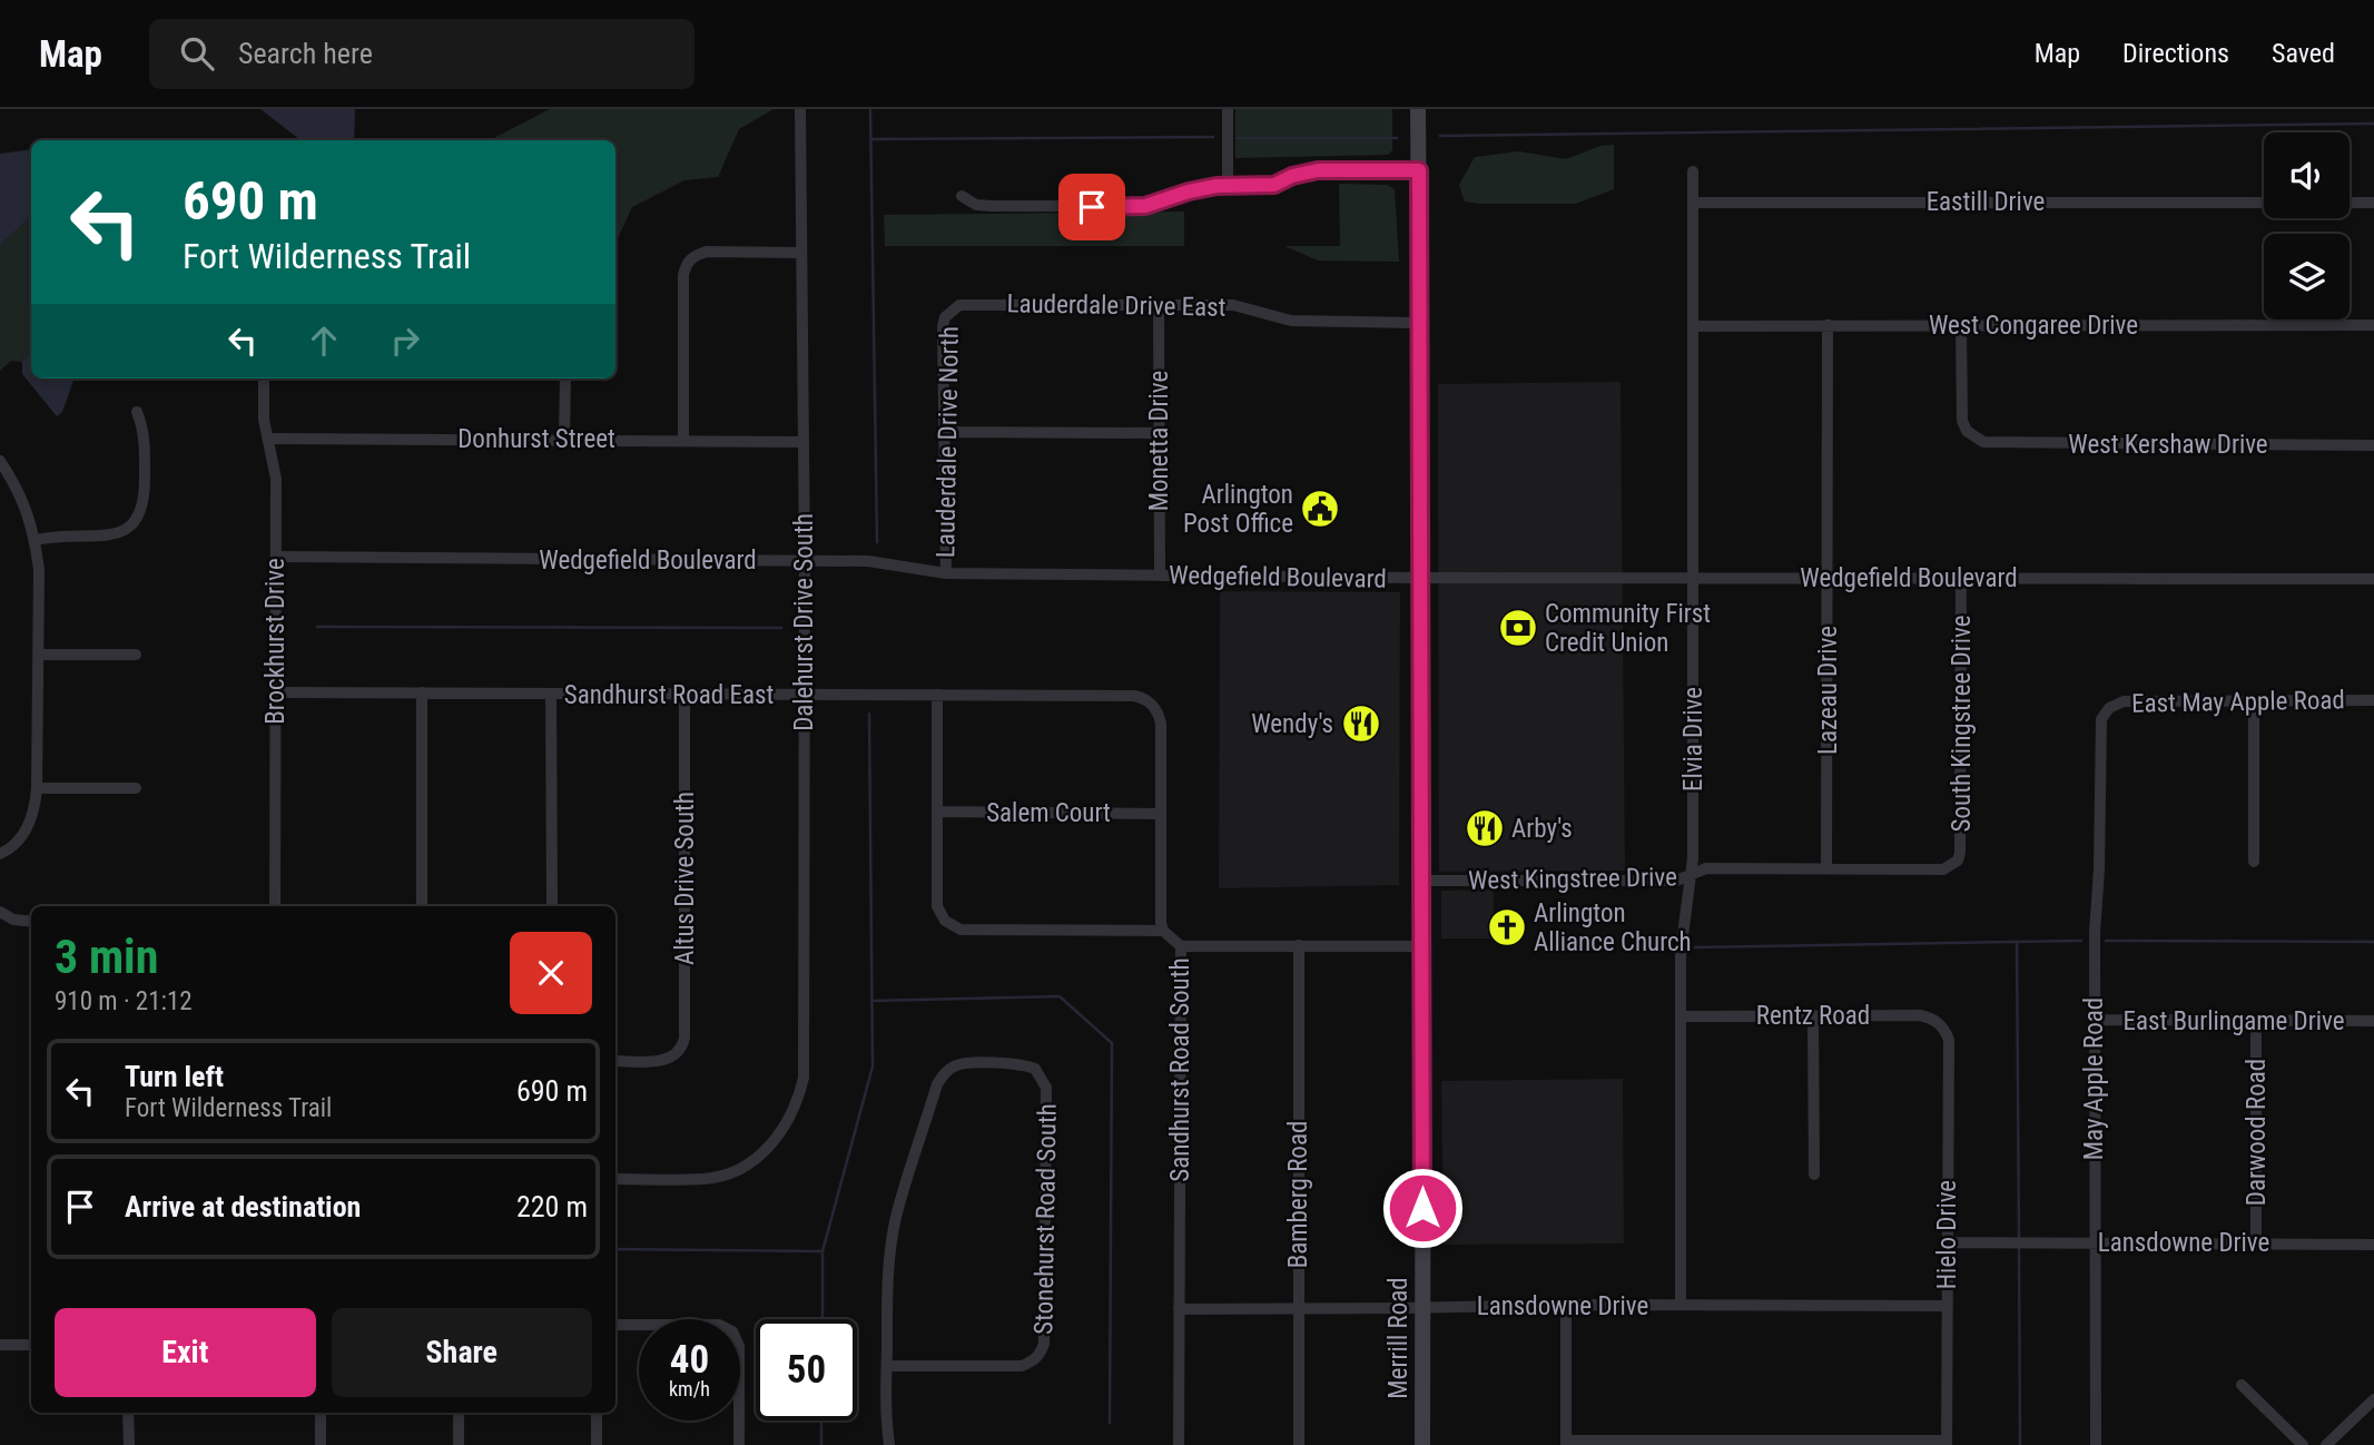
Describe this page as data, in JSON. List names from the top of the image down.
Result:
{
  "streets": {
    "main road": ["Merrill Road"],
    "street": [
      "Eastill Drive",
      "Lauderdale Drive East",
      "West Congaree Drive",
      "Donhurst Street",
      "Monetta Drive",
      "Lauderdale Drive North",
      "West Kershaw Drive",
      "Wedgefield Boulevard",
      "Dalehurst Drive South",
      "Brockhurst Drive",
      "Lazeau Drive",
      "Sandhurst Road East",
      "East May Apple Road",
      "South Kingstree Drive",
      "Elvia Drive",
      "Salem Court",
      "Altus Drive South",
      "West Kingstree Drive",
      "Rentz Road",
      "East Burlingame Drive",
      "Sandhurst Road South",
      "May Apple Road",
      "Darwood Road",
      "Bamberg Road",
      "Stonehurst Road South",
      "Hielo Drive",
      "Lansdowne Drive"
    ]
  },
  "crossings": [
    ["Eastill Drive", "Elvia Drive"],
    ["Lauderdale Drive East", "Monetta Drive"],
    ["Lauderdale Drive East", "Lauderdale Drive North"],
    ["Lauderdale Drive East", "Merrill Road"],
    ["West Congaree Drive", "West Kershaw Drive"],
    ["West Congaree Drive", "Lazeau Drive"],
    ["West Congaree Drive", "Elvia Drive"],
    ["Donhurst Street", "Dalehurst Drive South"],
    ["Donhurst Street", "Brockhurst Drive"],
    ["Monetta Drive", "Wedgefield Boulevard"],
    ["Lauderdale Drive North", "Wedgefield Boulevard"],
    ["Wedgefield Boulevard", "Dalehurst Drive South"],
    ["Wedgefield Boulevard", "Brockhurst Drive"],
    ["Wedgefield Boulevard", "Lazeau Drive"],
    ["Wedgefield Boulevard", "South Kingstree Drive"],
    ["Wedgefield Boulevard", "Elvia Drive"],
    ["Wedgefield Boulevard", "Merrill Road"],
    ["Dalehurst Drive South", "Sandhurst Road East"],
    ["Brockhurst Drive", "Sandhurst Road East"],
    ["Lazeau Drive", "West Kingstree Drive"],
    ["Sandhurst Road East", "Altus Drive South"],
    ["Sandhurst Road East", "Sandhurst Road South"],
    ["East May Apple Road", "May Apple Road"],
    ["South Kingstree Drive", "West Kingstree Drive"],
    ["Elvia Drive", "West Kingstree Drive"],
    ["Elvia Drive", "Rentz Road"],
    ["Elvia Drive", "Lansdowne Drive"],
    ["Salem Court", "Sandhurst Road South"],
    ["West Kingstree Drive", "Merrill Road"],
    ["Rentz Road", "Hielo Drive"],
    ["East Burlingame Drive", "May Apple Road"],
    ["East Burlingame Drive", "Darwood Road"],
    ["Sandhurst Road South", "Lansdowne Drive"],
    ["May Apple Road", "Lansdowne Drive"],
    ["Darwood Road", "Lansdowne Drive"],
    ["Bamberg Road", "Lansdowne Drive"],
    ["Hielo Drive", "Lansdowne Drive"],
    ["Lansdowne Drive", "Merrill Road"]
  ],
  "places": {
    "public building": ["Arlington Post Office"],
    "bank": ["Community First Credit Union"],
    "restaurant": ["Wendy's", "Arby's"],
    "church": ["Arlington Alliance Church"]
  },
  "page": {
    "header": "Map",
    "search": "Search here",
    "nav": ["Map", "Directions", "Saved"],
    "turn": ["690 m", "Fort Wilderness Trail"],
    "heading": ["3 min", "910 m · 21:12"],
    "list": [
      {
        "name": "Turn left",
        "note": "Fort Wilderness Trail",
        "value": "690 m"
      },
      {
        "name": "Arrive at destination",
        "value": "220 m"
      }
    ],
    "buttons": ["Exit", "Share"],
    "speed": "40 km/h",
    "limit": "50"
  }
}
